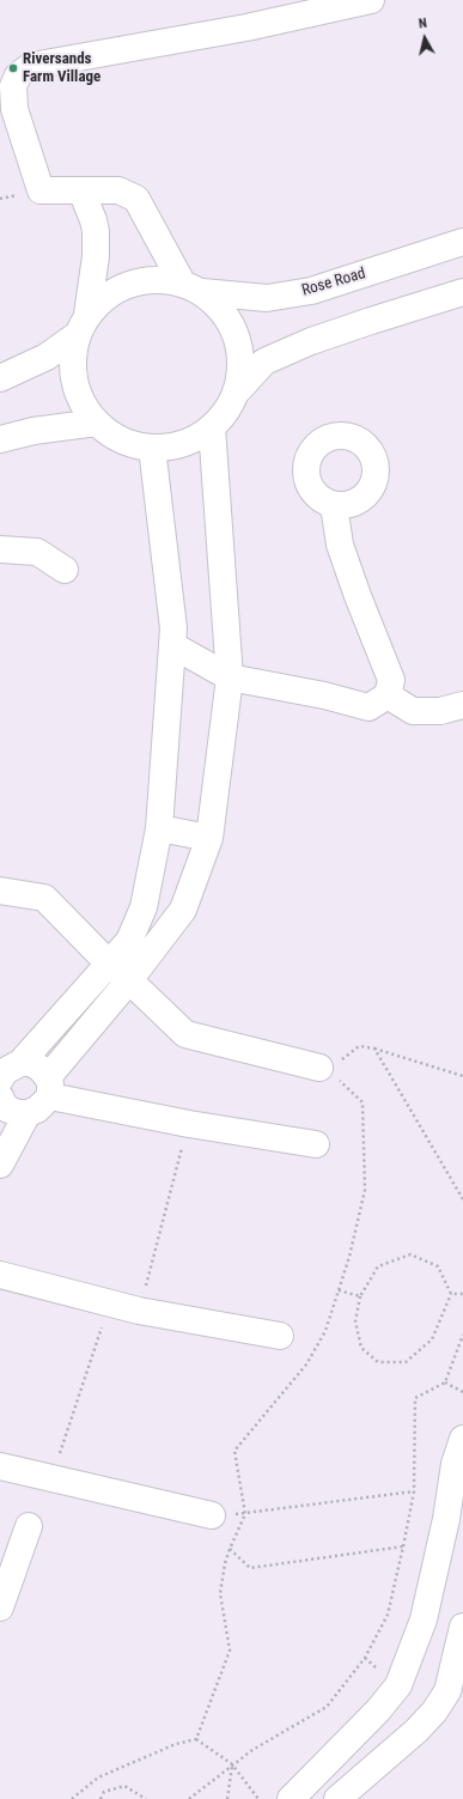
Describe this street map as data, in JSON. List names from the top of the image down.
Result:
{
  "streets": {
    "street": ["Rose Road"]
  },
  "places": ["Riversands Farm Village"],
  "north": "top"
}
